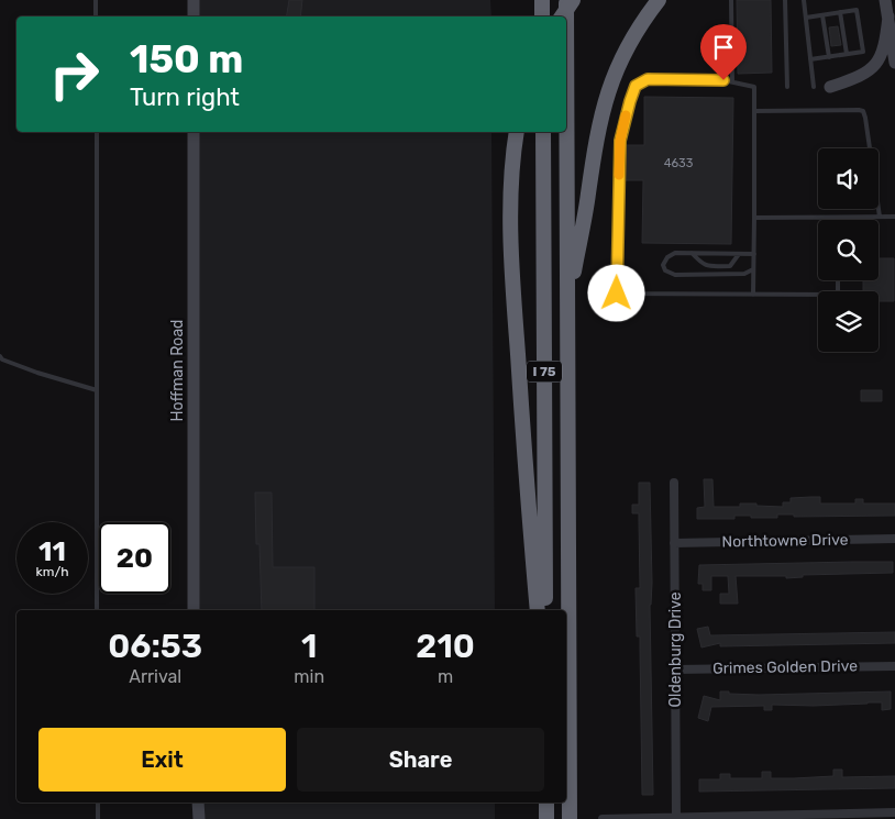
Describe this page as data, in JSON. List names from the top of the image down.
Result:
{
  "streets": {
    "highway": ["I 75"],
    "street": [
      "Hoffman Road",
      "Northtowne Drive",
      "Oldenburg Drive",
      "Grimes Golden Drive"
    ]
  },
  "crossings": [
    ["Northtowne Drive", "Oldenburg Drive"],
    ["Oldenburg Drive", "Grimes Golden Drive"]
  ],
  "house_numbers": ["4633"],
  "page": {
    "turn": ["150 m", "Turn right"],
    "speed": "11 km/h",
    "limit": "20",
    "eta": [
      "06:53",
      "Arrival",
      "1",
      "min",
      "210",
      "m"
    ],
    "buttons": ["Exit", "Share"]
  }
}
